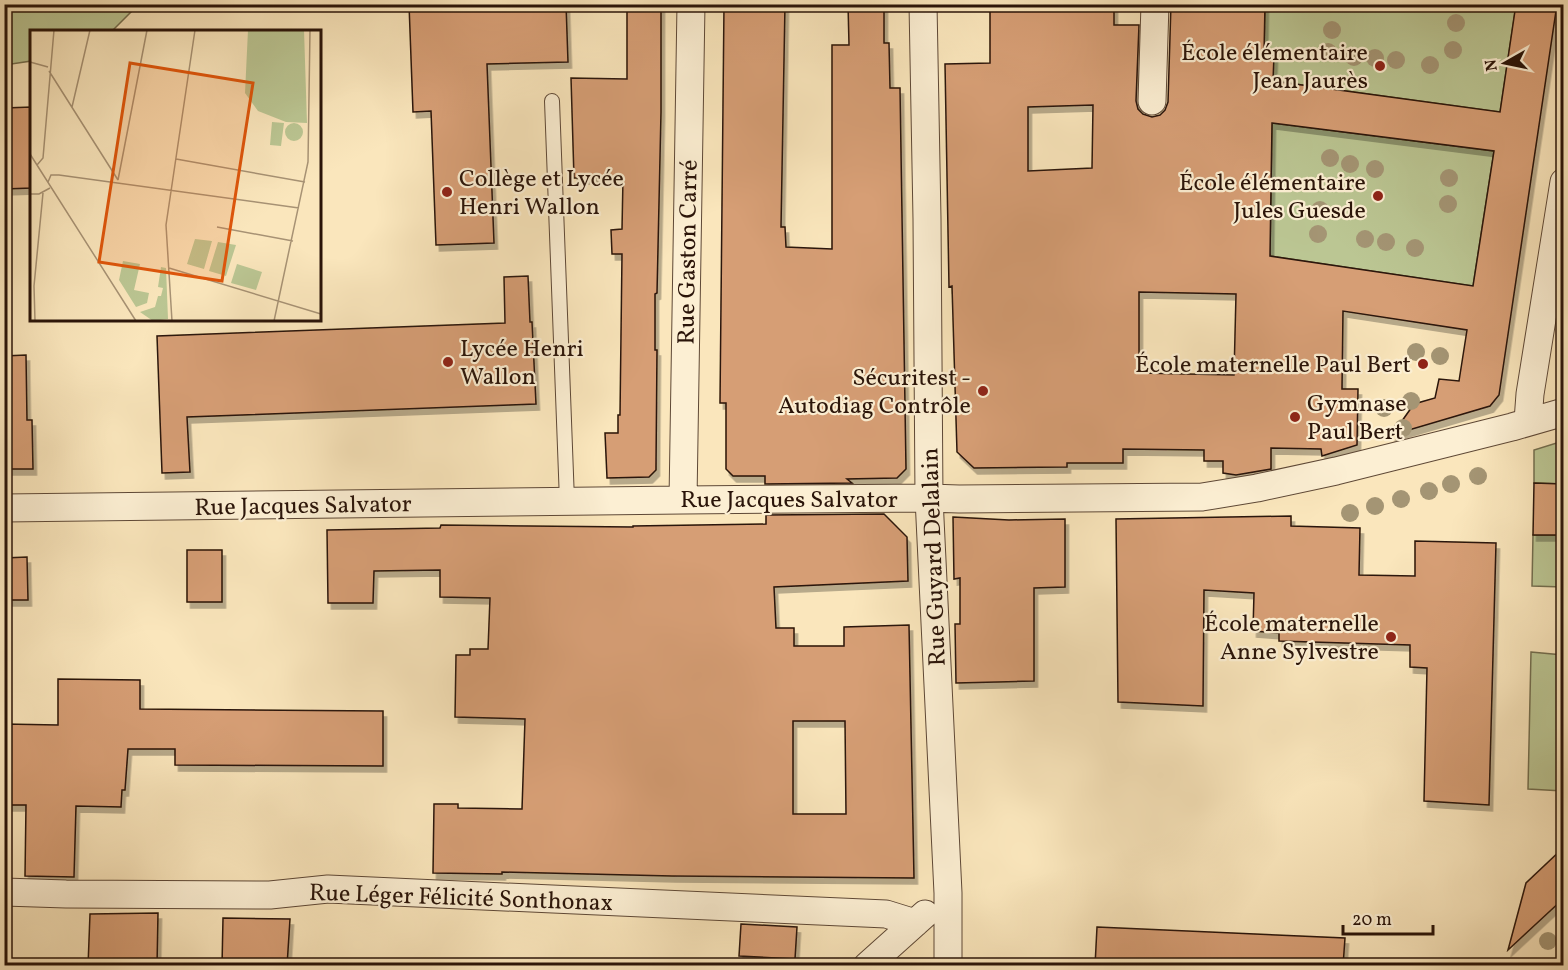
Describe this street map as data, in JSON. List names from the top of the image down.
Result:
{
  "streets": {
    "street": [
      "Rue Gaston Carré",
      "Rue Jacques Salvator",
      "Rue Guyard Delalain",
      "Rue Léger Félicité Sonthonax"
    ]
  },
  "crossings": [
    ["Rue Gaston Carré", "Rue Jacques Salvator"],
    ["Rue Jacques Salvator", "Rue Guyard Delalain"]
  ],
  "places": [
    "École élémentaire Jean Jaurès",
    "Collège et Lycée Henri Wallon",
    "École élémentaire Jules Guesde",
    "Lycée Henri Wallon",
    "École maternelle Paul Bert",
    "Sécuritest - Autodiag Contrôle",
    "Gymnase Paul Bert",
    "École maternelle Anne Sylvestre"
  ],
  "scale_bar": "20 m",
  "north": "left"
}
